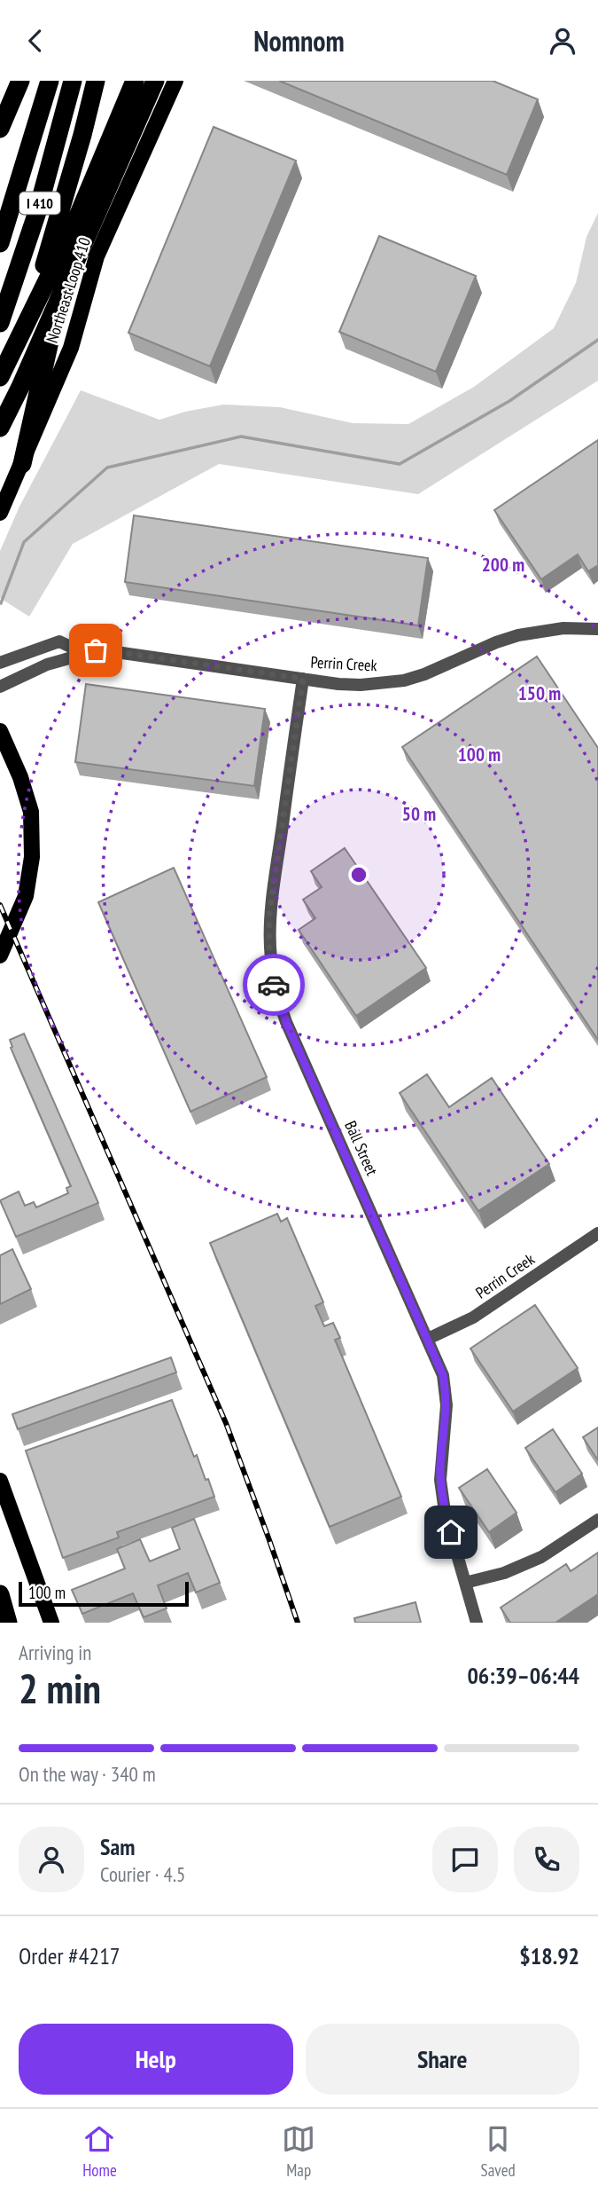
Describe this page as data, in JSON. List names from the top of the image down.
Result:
{
  "streets": {
    "highway": ["I 410"],
    "main road": ["Northeast Loop 410"],
    "street": ["Perrin Creek", "Ball Street"]
  },
  "crossings": [
    ["Perrin Creek", "Ball Street"]
  ],
  "scale_bar": "100 m",
  "page": {
    "header": "Nomnom",
    "scale": "100 m",
    "heading": ["2 min", "Arriving in", "06:39–06:44"],
    "panel": [
      "Sam",
      "Courier · 4.5",
      "Order #4217",
      "$18.92"
    ],
    "bar": "On the way · 340 m",
    "buttons": ["Help", "Share"],
    "tabs": ["Home", "Map", "Saved"]
  },
  "rings": [
    "200 m",
    "150 m",
    "100 m",
    "50 m"
  ]
}
